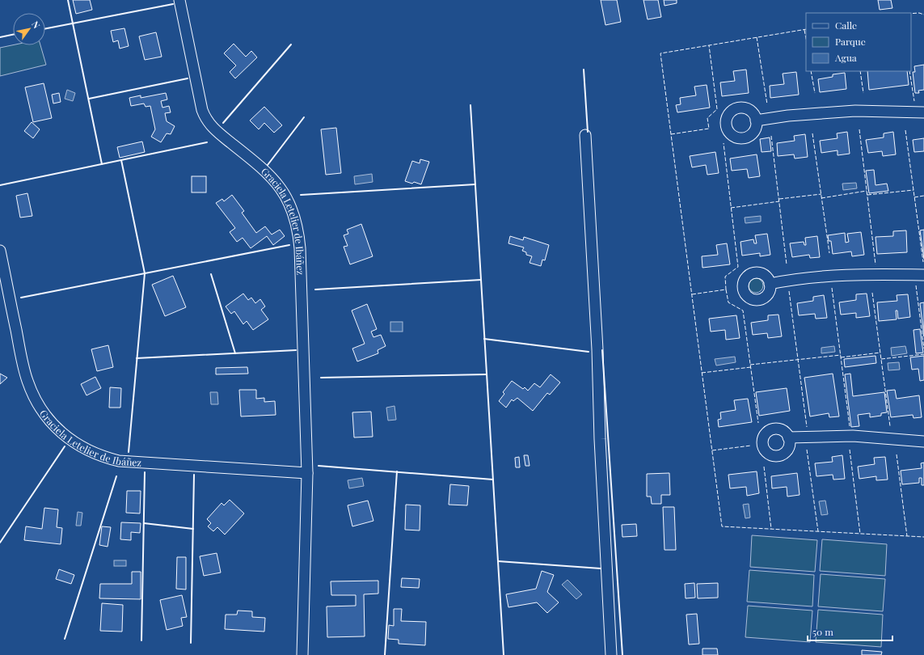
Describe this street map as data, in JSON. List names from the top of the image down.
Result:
{
  "streets": {
    "street": ["Graciela Letelier de Ibáñez"]
  },
  "legend": ["Calle", "Parque", "Agua"],
  "scale_bar": "50 m",
  "north": "top right"
}
